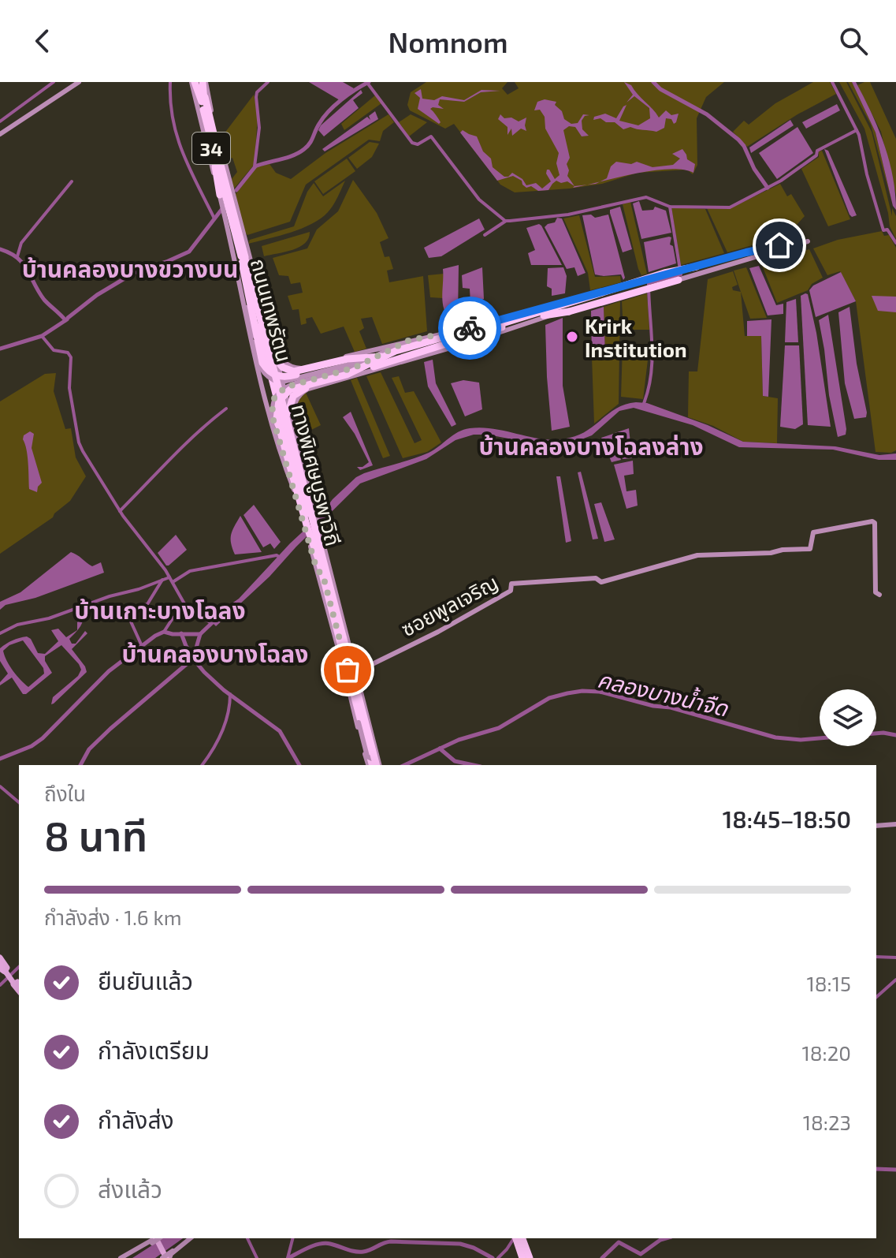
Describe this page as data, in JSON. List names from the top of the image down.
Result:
{
  "streets": {
    "highway": ["34", "ถนนเทพรัตน", "ทางพิเศษบูรพาวิถี"],
    "main road": ["ซอยพูลเจริญ"]
  },
  "crossings": [
    ["ถนนเทพรัตน", "ทางพิเศษบูรพาวิถี"],
    ["ถนนเทพรัตน", "ซอยพูลเจริญ"]
  ],
  "districts": [
    "บ้านคลองบางขวางบน",
    "บ้านคลองบางโฉลงล่าง",
    "บ้านเกาะบางโฉลง",
    "บ้านคลองบางโฉลง"
  ],
  "water": ["คลองบางน้ำจืด"],
  "places": ["Krirk Institution"],
  "page": {
    "header": "Nomnom",
    "heading": ["8 นาที", "ถึงใน", "18:45–18:50"],
    "bar": "กำลังส่ง · 1.6 km",
    "list": [
      ["ยืนยันแล้ว", "18:15"],
      ["กำลังเตรียม", "18:20"],
      ["กำลังส่ง", "18:23"],
      "ส่งแล้ว"
    ]
  }
}
